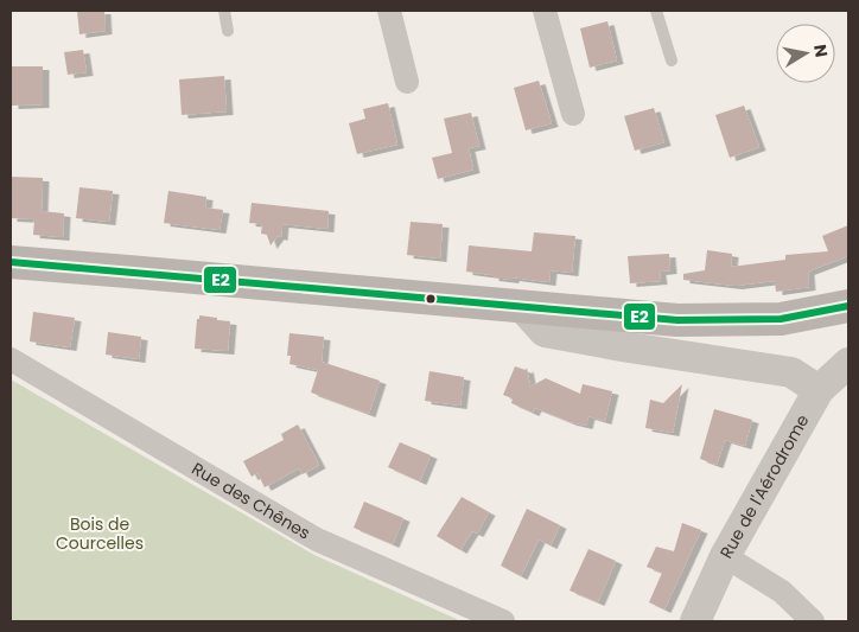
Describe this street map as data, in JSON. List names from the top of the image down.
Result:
{
  "streets": {
    "street": ["Rue de l'Aérodrome", "Rue des Chênes"]
  },
  "parks": ["Bois de Courcelles"],
  "lines": ["transit line E2"],
  "north": "right"
}
